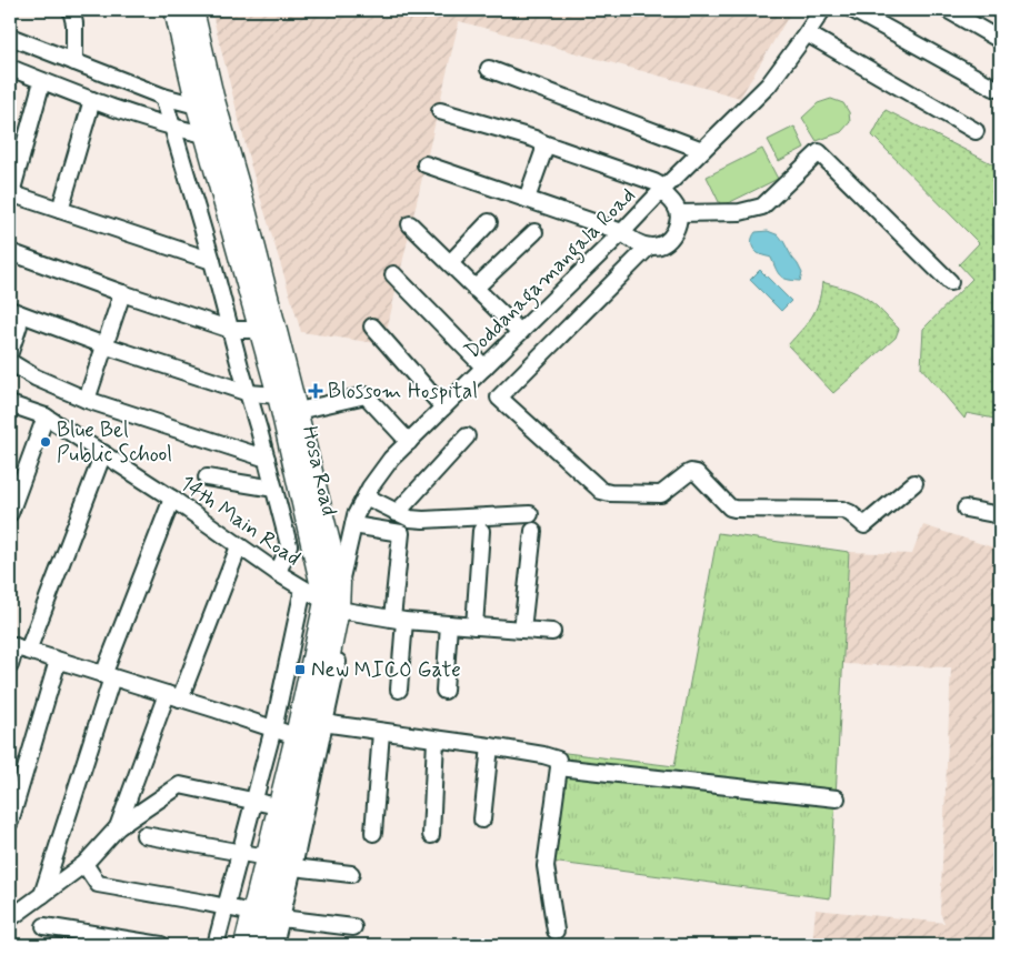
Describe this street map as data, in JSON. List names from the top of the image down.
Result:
{
  "streets": {
    "main road": ["Hosa Road"],
    "street": ["Doddanagamangala Road", "14th Main Road"]
  },
  "crossings": [
    ["Doddanagamangala Road", "Hosa Road"],
    ["Hosa Road", "14th Main Road"]
  ],
  "places": {
    "health": ["Blossom Hospital"],
    "other": ["Blue Bel Public School"],
    "transit": ["New MICO Gate"]
  }
}
